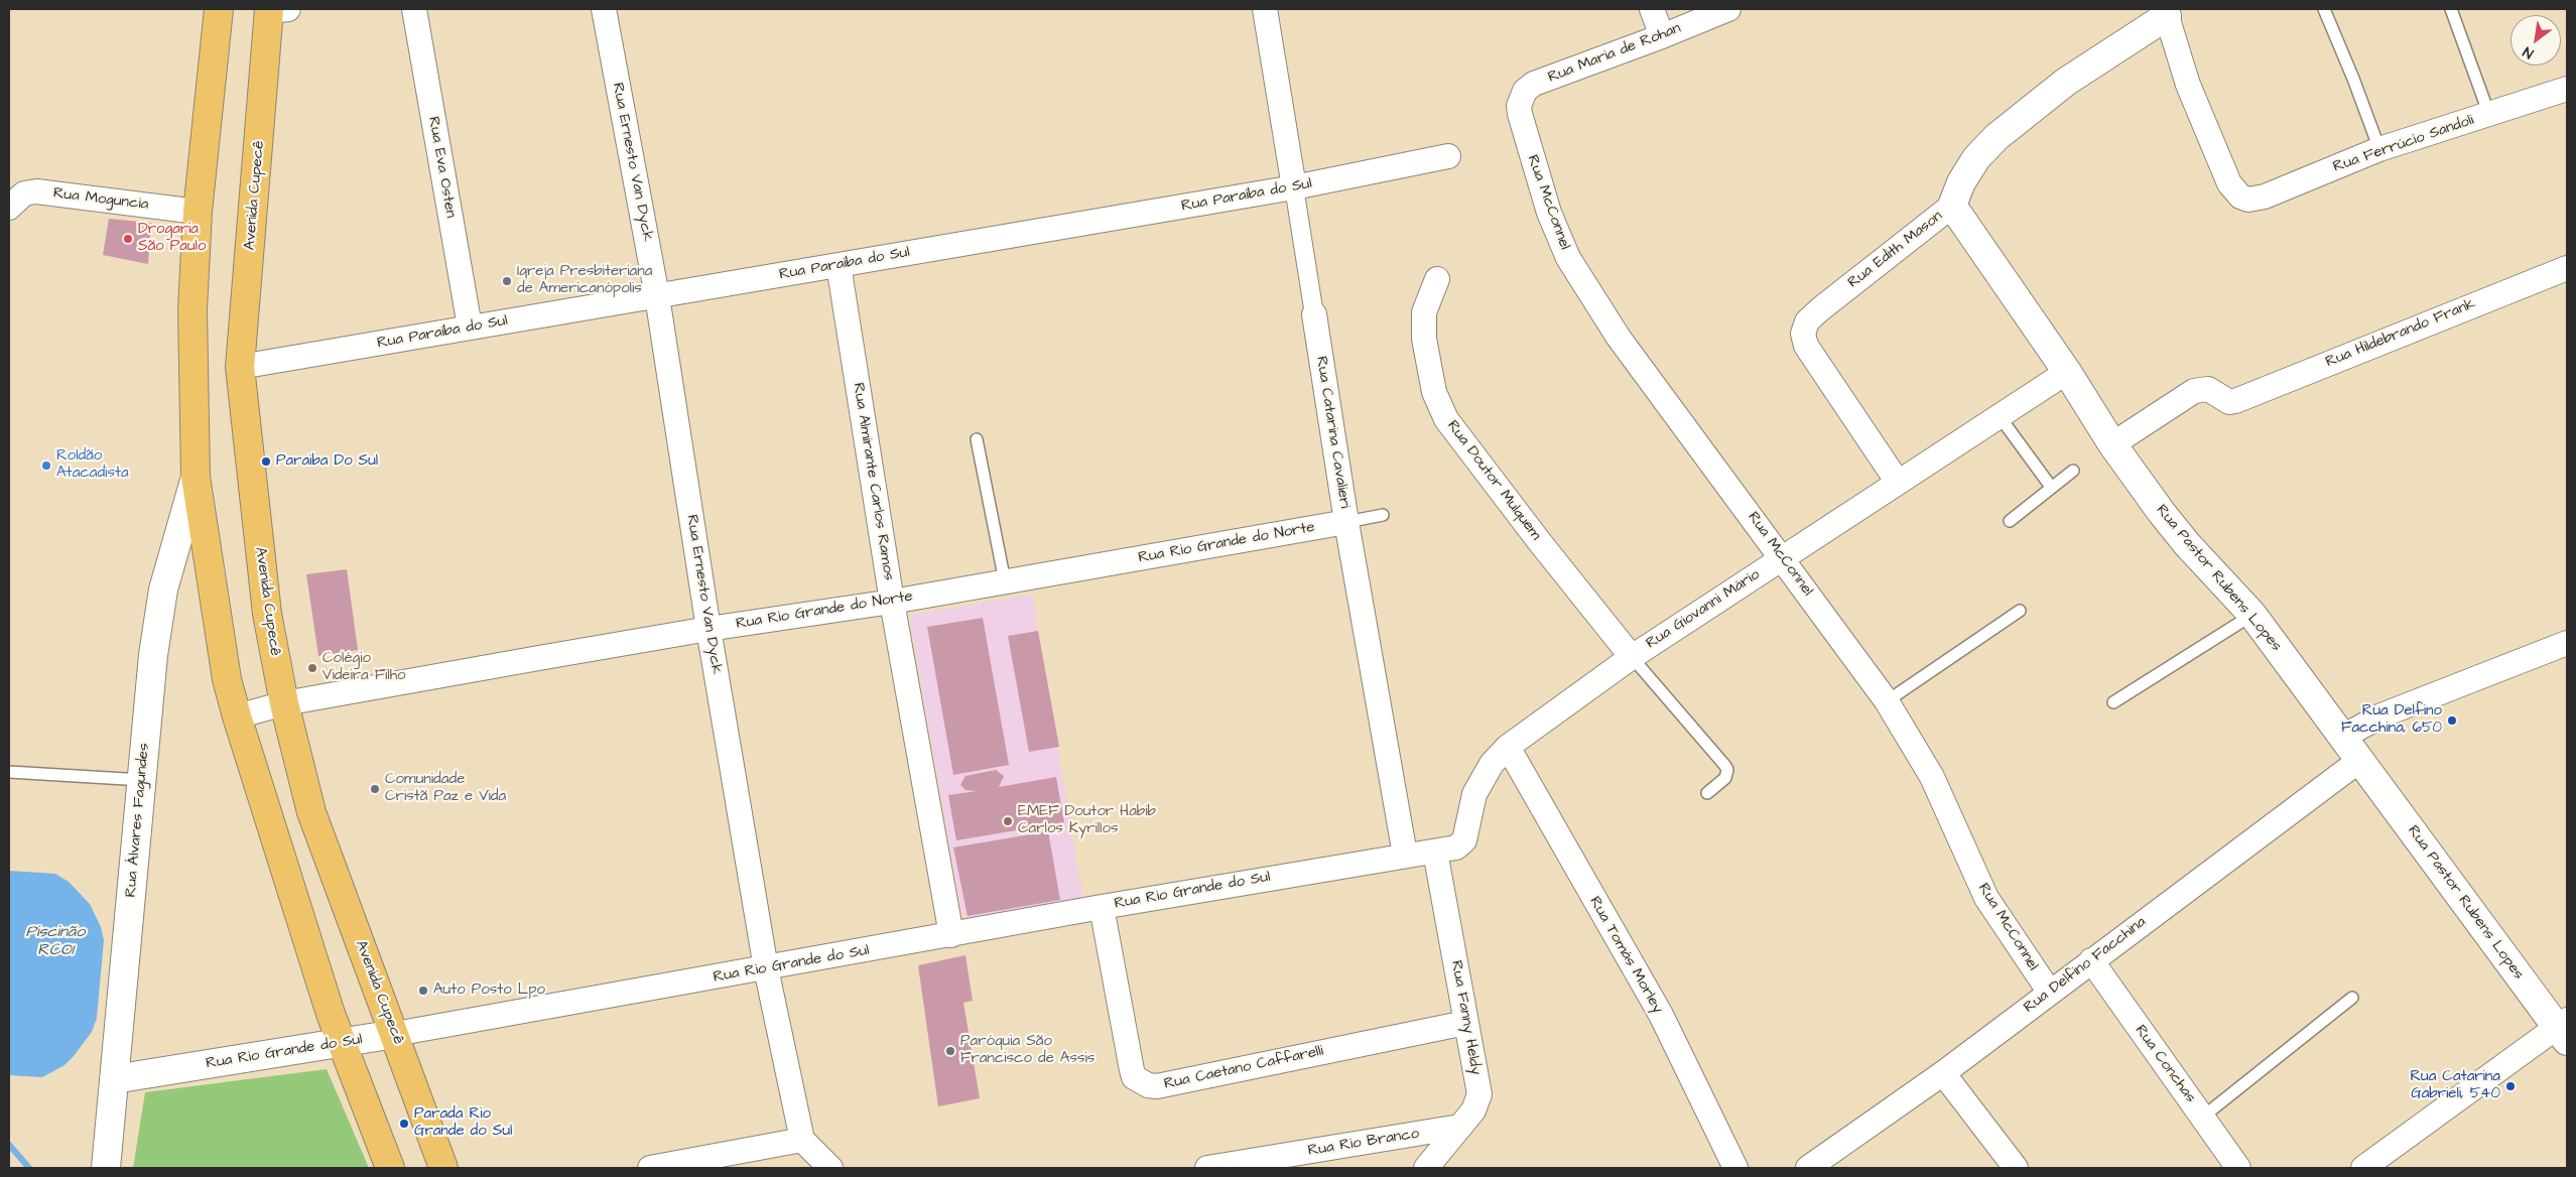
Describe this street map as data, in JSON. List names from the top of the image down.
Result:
{
  "streets": {
    "main road": ["Avenida Cupecê"],
    "street": [
      "Rua Maria de Rohan",
      "Rua Ferrúcio Sandoli",
      "Rua Ernesto Van Dyck",
      "Rua Eva Osten",
      "Rua Paraíba do Sul",
      "Rua Moguncia",
      "Rua McConnel",
      "Rua Edith Mason",
      "Rua Hildebrando Frank",
      "Rua Catarina Cavalieri",
      "Rua Doutor Mulquem",
      "Rua Almirante Carlos Ramos",
      "Rua Rio Grande do Norte",
      "Rua Pastor Rubens Lopes",
      "Rua Giovanni Mário",
      "Rua Álvares Fagundes",
      "Rua Rio Grande do Sul",
      "Rua Tomás Morley",
      "Rua Delfino Facchina",
      "Rua Fanny Heldy",
      "Rua Conchas",
      "Rua Caetano Caffarelli",
      "Rua Rio Branco"
    ]
  },
  "crossings": [
    ["Rua Maria de Rohan", "Rua McConnel"],
    ["Rua Ferrúcio Sandoli", "Rua Edith Mason"],
    ["Rua Ernesto Van Dyck", "Rua Paraíba do Sul"],
    ["Rua Ernesto Van Dyck", "Rua Rio Grande do Norte"],
    ["Rua Ernesto Van Dyck", "Rua Rio Grande do Sul"],
    ["Rua Eva Osten", "Rua Paraíba do Sul"],
    ["Avenida Cupecê", "Rua Paraíba do Sul"],
    ["Avenida Cupecê", "Rua Rio Grande do Norte"],
    ["Avenida Cupecê", "Rua Rio Grande do Sul"],
    ["Rua Paraíba do Sul", "Rua Catarina Cavalieri"],
    ["Rua Paraíba do Sul", "Rua Almirante Carlos Ramos"],
    ["Rua McConnel", "Rua Giovanni Mário"],
    ["Rua McConnel", "Rua Delfino Facchina"],
    ["Rua Edith Mason", "Rua Pastor Rubens Lopes"],
    ["Rua Edith Mason", "Rua Giovanni Mário"],
    ["Rua Hildebrando Frank", "Rua Pastor Rubens Lopes"],
    ["Rua Catarina Cavalieri", "Rua Rio Grande do Norte"],
    ["Rua Catarina Cavalieri", "Rua Rio Grande do Sul"],
    ["Rua Doutor Mulquem", "Rua Giovanni Mário"],
    ["Rua Almirante Carlos Ramos", "Rua Rio Grande do Norte"],
    ["Rua Almirante Carlos Ramos", "Rua Rio Grande do Sul"],
    ["Rua Pastor Rubens Lopes", "Rua Giovanni Mário"],
    ["Rua Pastor Rubens Lopes", "Rua Delfino Facchina"],
    ["Rua Giovanni Mário", "Rua Rio Grande do Sul"],
    ["Rua Giovanni Mário", "Rua Tomás Morley"],
    ["Rua Álvares Fagundes", "Rua Rio Grande do Sul"],
    ["Rua Rio Grande do Sul", "Rua Fanny Heldy"],
    ["Rua Rio Grande do Sul", "Rua Caetano Caffarelli"],
    ["Rua Delfino Facchina", "Rua Conchas"],
    ["Rua Fanny Heldy", "Rua Caetano Caffarelli"],
    ["Rua Fanny Heldy", "Rua Rio Branco"]
  ],
  "water": ["Piscinão RCO1"],
  "places": [
    "Drogaria São Paulo",
    "Igreja Presbiteriana de Americanópolis",
    "Paraiba Do Sul",
    "Roldão Atacadista",
    "Colégio Videira Filho",
    "Rua Delfino Facchina, 650",
    "Comunidade Cristã Paz e Vida",
    "EMEF Doutor Habib Carlos Kyrillos",
    "Auto Posto Lpo",
    "Paróquia São Francisco de Assis",
    "Rua Catarina Gabrieli, 540",
    "Parada Rio Grande do Sul"
  ],
  "north": "bottom left"
}
